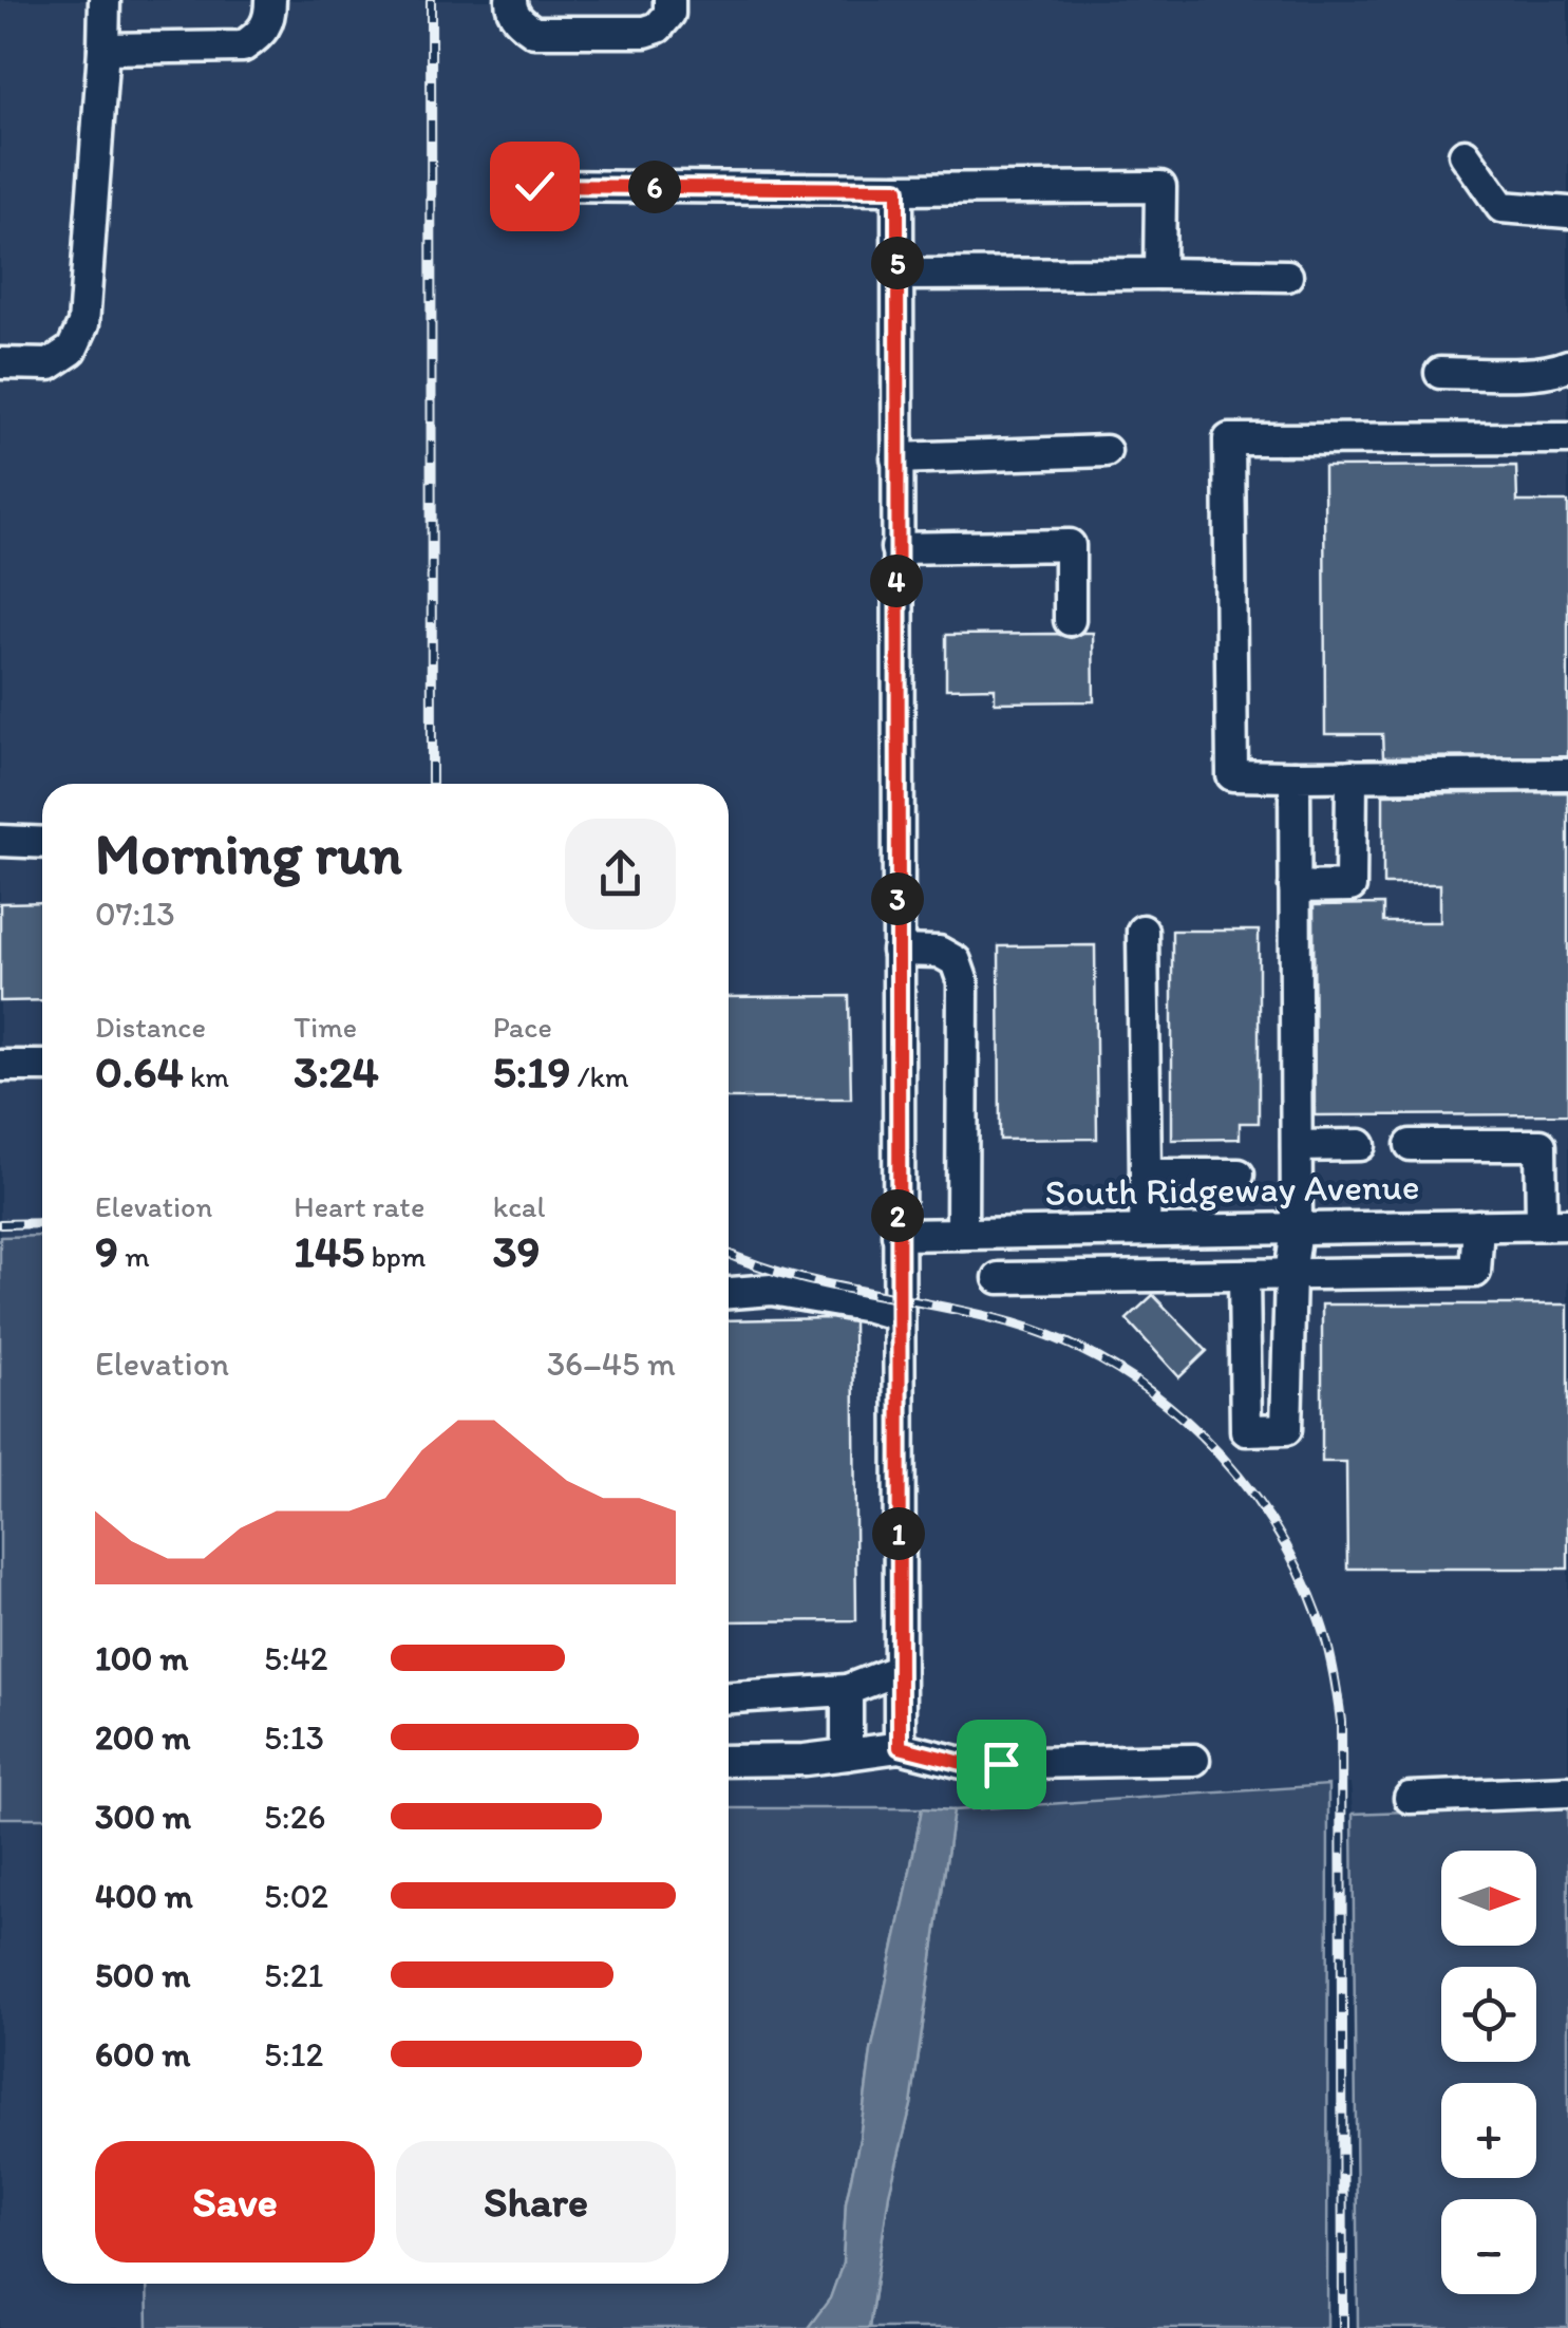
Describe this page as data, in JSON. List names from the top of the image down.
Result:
{
  "streets": {
    "street": ["South Ridgeway Avenue"]
  },
  "north": "right",
  "page": {
    "pins": [
      "6",
      "5",
      "4",
      "3",
      "2",
      "1"
    ],
    "heading": ["Morning run", "07:13"],
    "stats": [
      ["Distance", "0.64 km"],
      ["Time", "3:24"],
      ["Pace", "5:19 /km"],
      ["Elevation", "9 m"],
      ["Heart rate", "145 bpm"],
      ["kcal", "39"]
    ],
    "chart": ["Elevation", "36–45 m"],
    "list": [
      {
        "name": "100 m",
        "note": "5:42"
      },
      {
        "name": "200 m",
        "note": "5:13"
      },
      {
        "name": "300 m",
        "note": "5:26"
      },
      {
        "name": "400 m",
        "note": "5:02"
      },
      {
        "name": "500 m",
        "note": "5:21"
      },
      {
        "name": "600 m",
        "note": "5:12"
      }
    ],
    "map_buttons": ["+", "−"],
    "buttons": ["Save", "Share"]
  }
}
